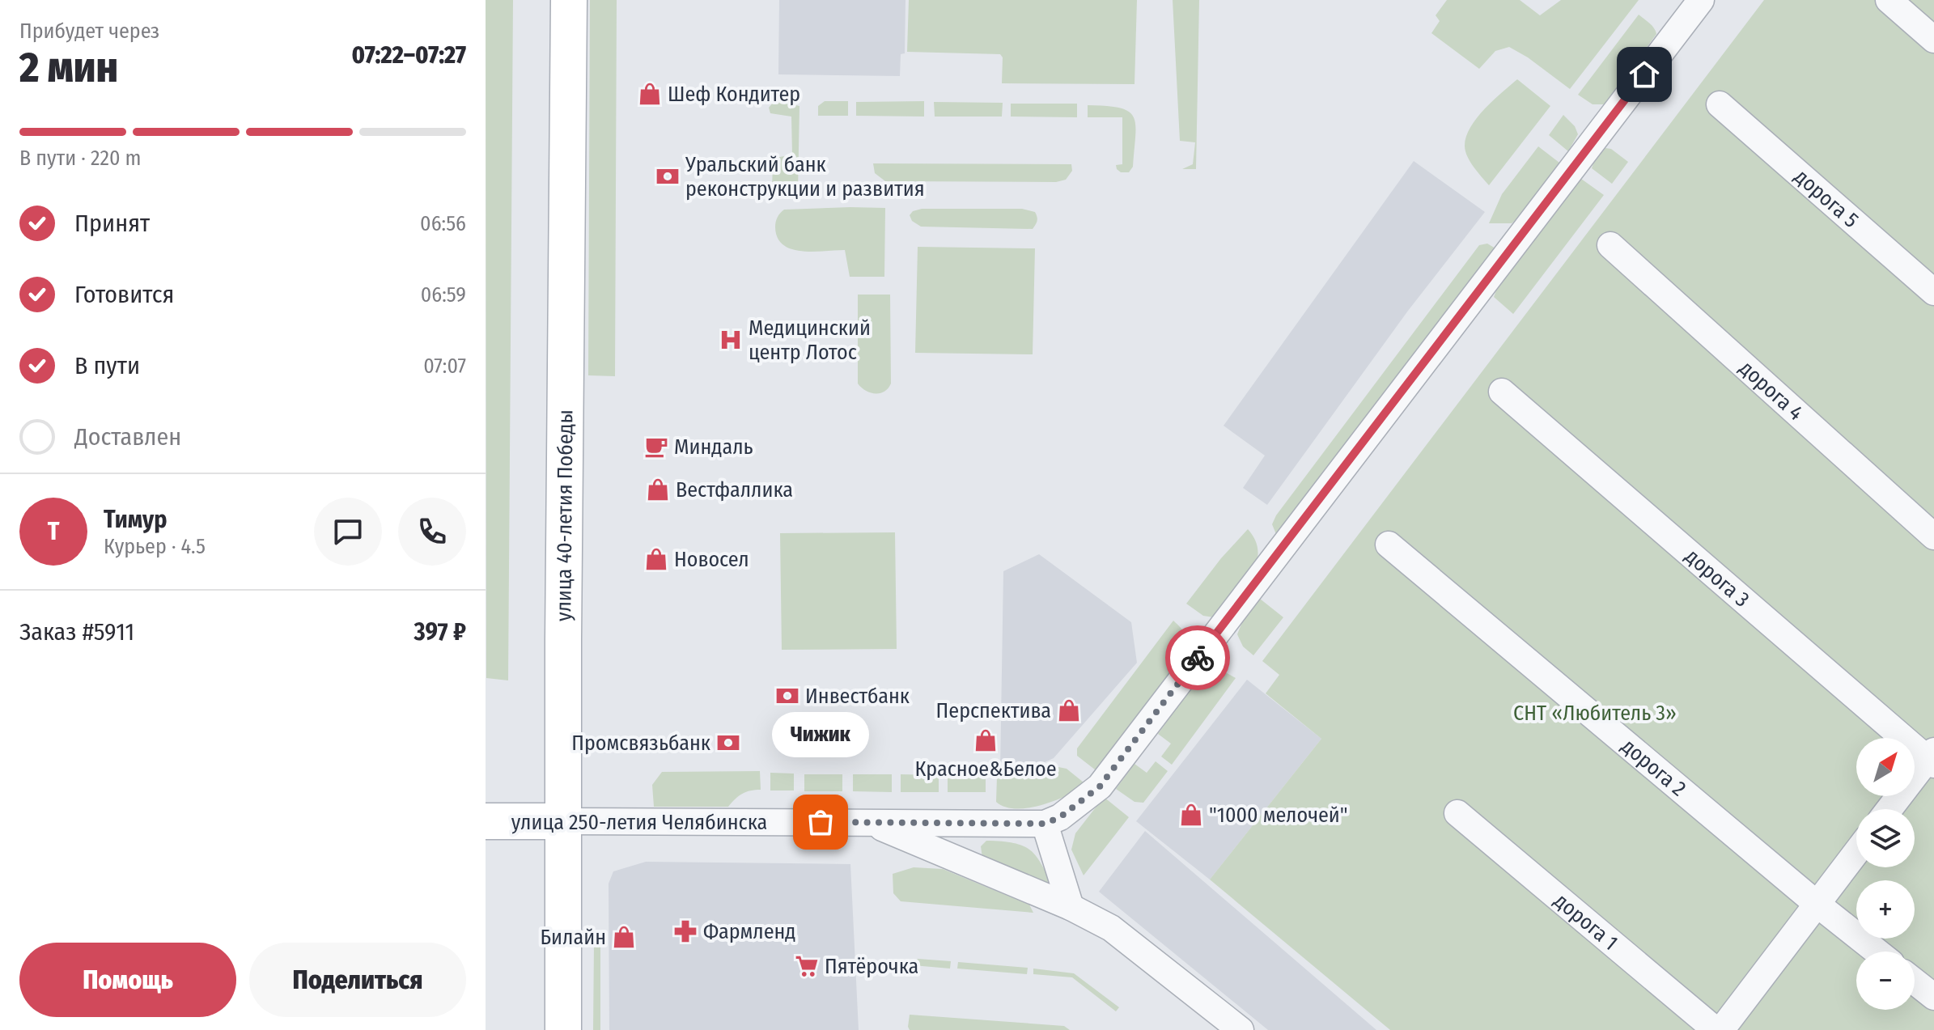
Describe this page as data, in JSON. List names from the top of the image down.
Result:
{
  "streets": {
    "street": [
      "дорога 5",
      "дорога 4",
      "улица 40-летия Победы",
      "дорога 3",
      "дорога 2",
      "улица 250-летия Челябинска",
      "дорога 1"
    ]
  },
  "crossings": [
    ["улица 40-летия Победы", "улица 250-летия Челябинска"]
  ],
  "parks": ["СНТ «Любитель 3»"],
  "places": {
    "shop": [
      "Шеф Кондитер",
      "Вестфаллика",
      "Новосел",
      "Перспектива",
      "Красное&Белое",
      "\"1000 мелочей\"",
      "Билайн"
    ],
    "bank": ["Уральский банк реконструкции и развития", "Инвестбанк", "Промсвязьбанк"],
    "hospital": ["Медицинский центр Лотос"],
    "cafe": ["Миндаль"],
    "other": ["Чижик"],
    "pharmacy": ["Фармленд"],
    "supermarket": ["Пятёрочка"]
  },
  "north": "top right",
  "page": {
    "heading": ["2 мин", "Прибудет через", "07:22–07:27"],
    "panel": [
      "Тимур",
      "Курьер · 4.5",
      "Заказ #5911",
      "397 ₽"
    ],
    "bar": "В пути · 220 m",
    "list": [
      ["Принят", "06:56"],
      ["Готовится", "06:59"],
      ["В пути", "07:07"],
      "Доставлен"
    ],
    "round": "Т",
    "bubble": "Чижик",
    "map_buttons": ["+", "−"],
    "buttons": ["Помощь", "Поделиться"]
  }
}
